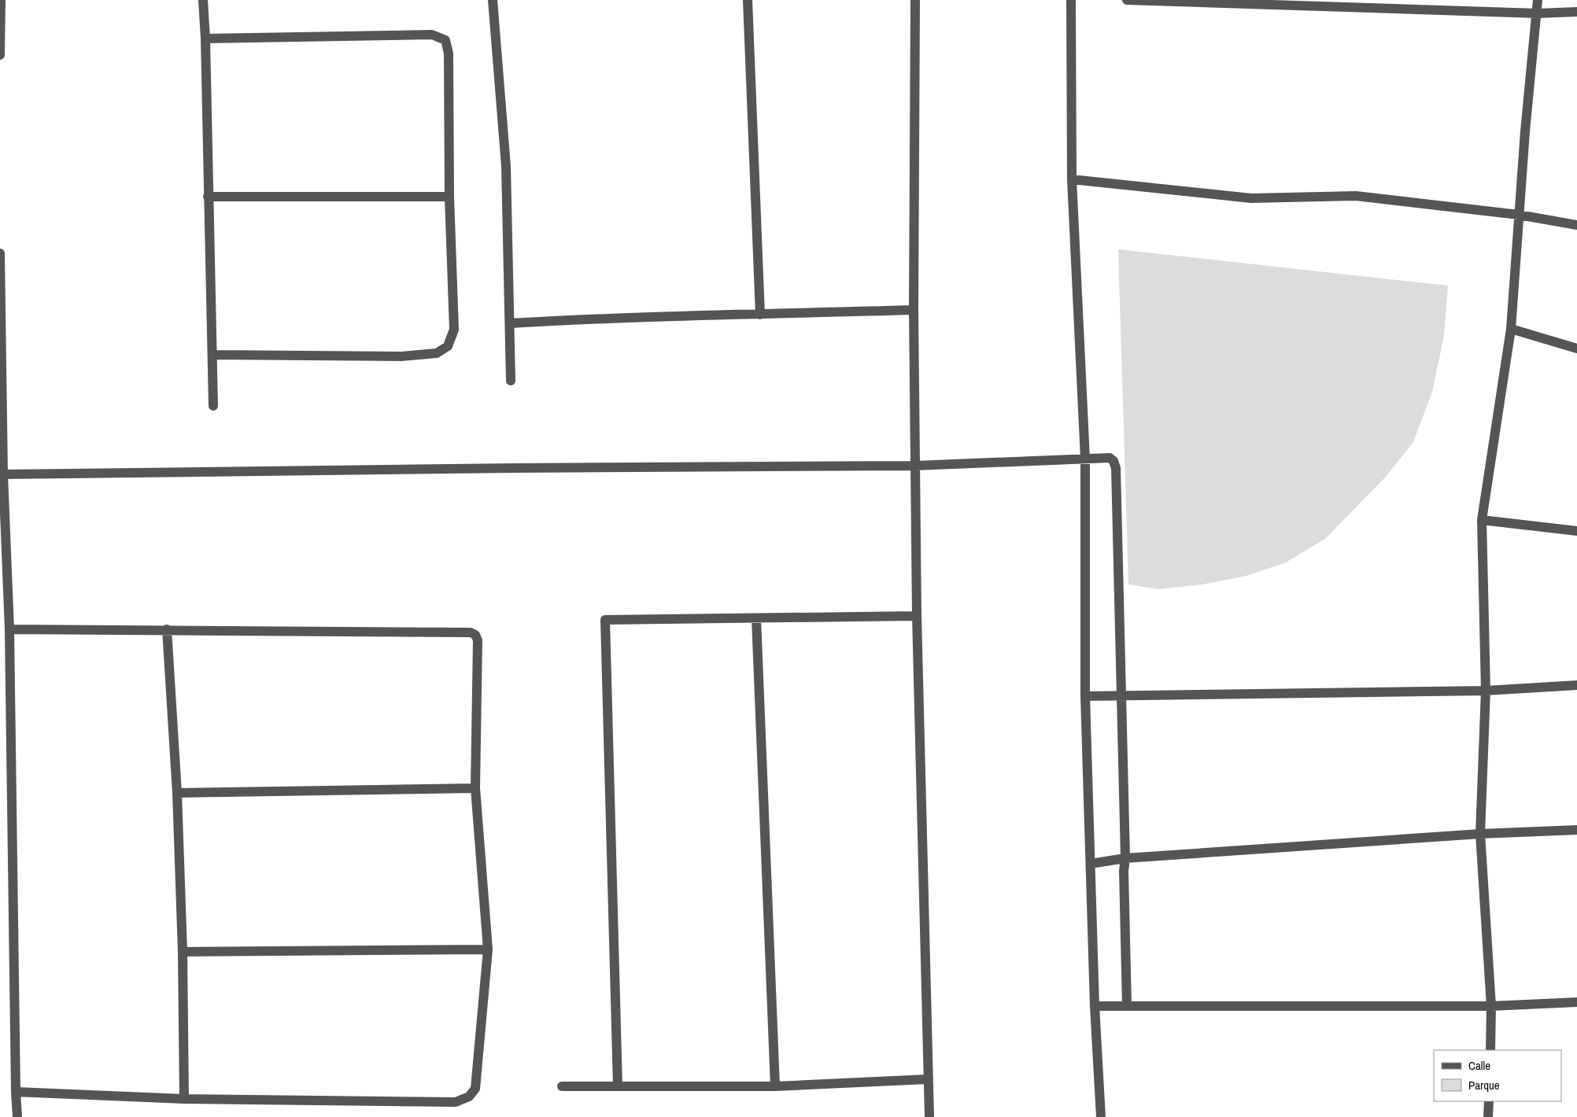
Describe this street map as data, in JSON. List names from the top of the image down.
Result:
{
  "legend": ["Calle", "Parque"]
}
